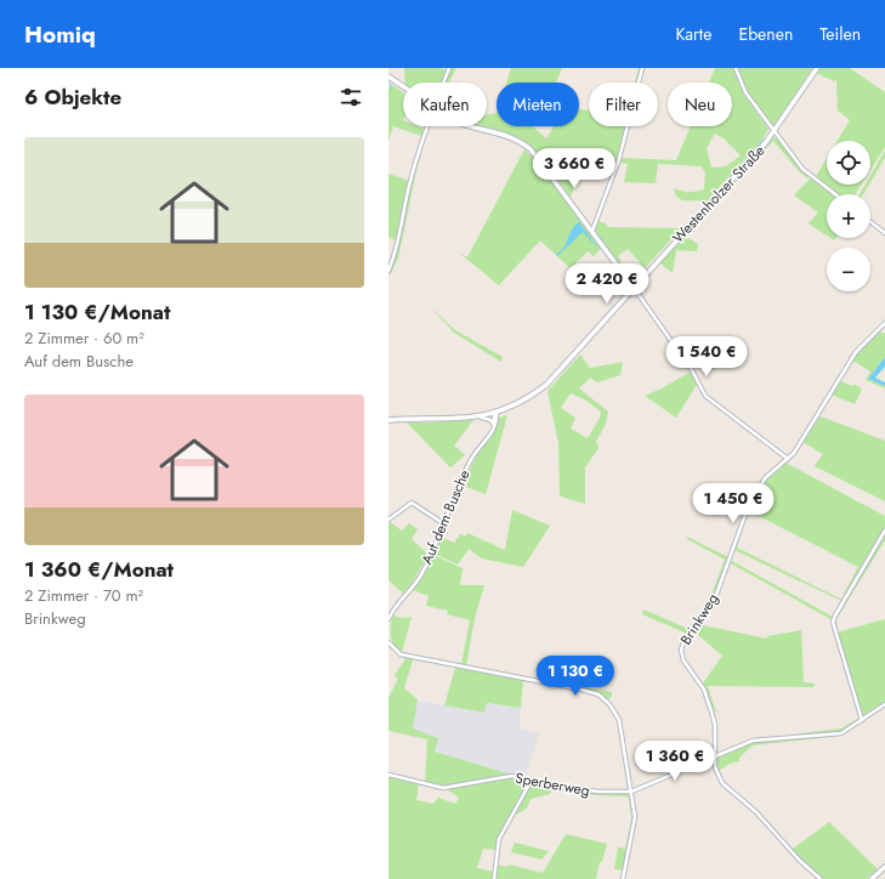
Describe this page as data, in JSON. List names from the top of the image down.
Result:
{
  "streets": {
    "main road": ["Westenholzer Straße"],
    "street": ["Auf dem Busche", "Brinkweg", "Sperberweg"]
  },
  "page": {
    "header": "Homiq",
    "nav": ["Karte", "Ebenen", "Teilen"],
    "heading": "6 Objekte",
    "chip": [
      "Kaufen",
      "Mieten",
      "Filter",
      "Neu"
    ],
    "list": [
      {
        "name": "1 130 €/Monat",
        "note": "2 Zimmer · 60 m² · Auf dem Busche"
      },
      {
        "name": "1 360 €/Monat",
        "note": "2 Zimmer · 70 m² · Brinkweg"
      }
    ],
    "map_buttons": ["+", "−"],
    "price": [
      "3 660 €",
      "2 420 €",
      "1 540 €",
      "1 450 €",
      "1 130 €",
      "1 360 €"
    ]
  }
}
